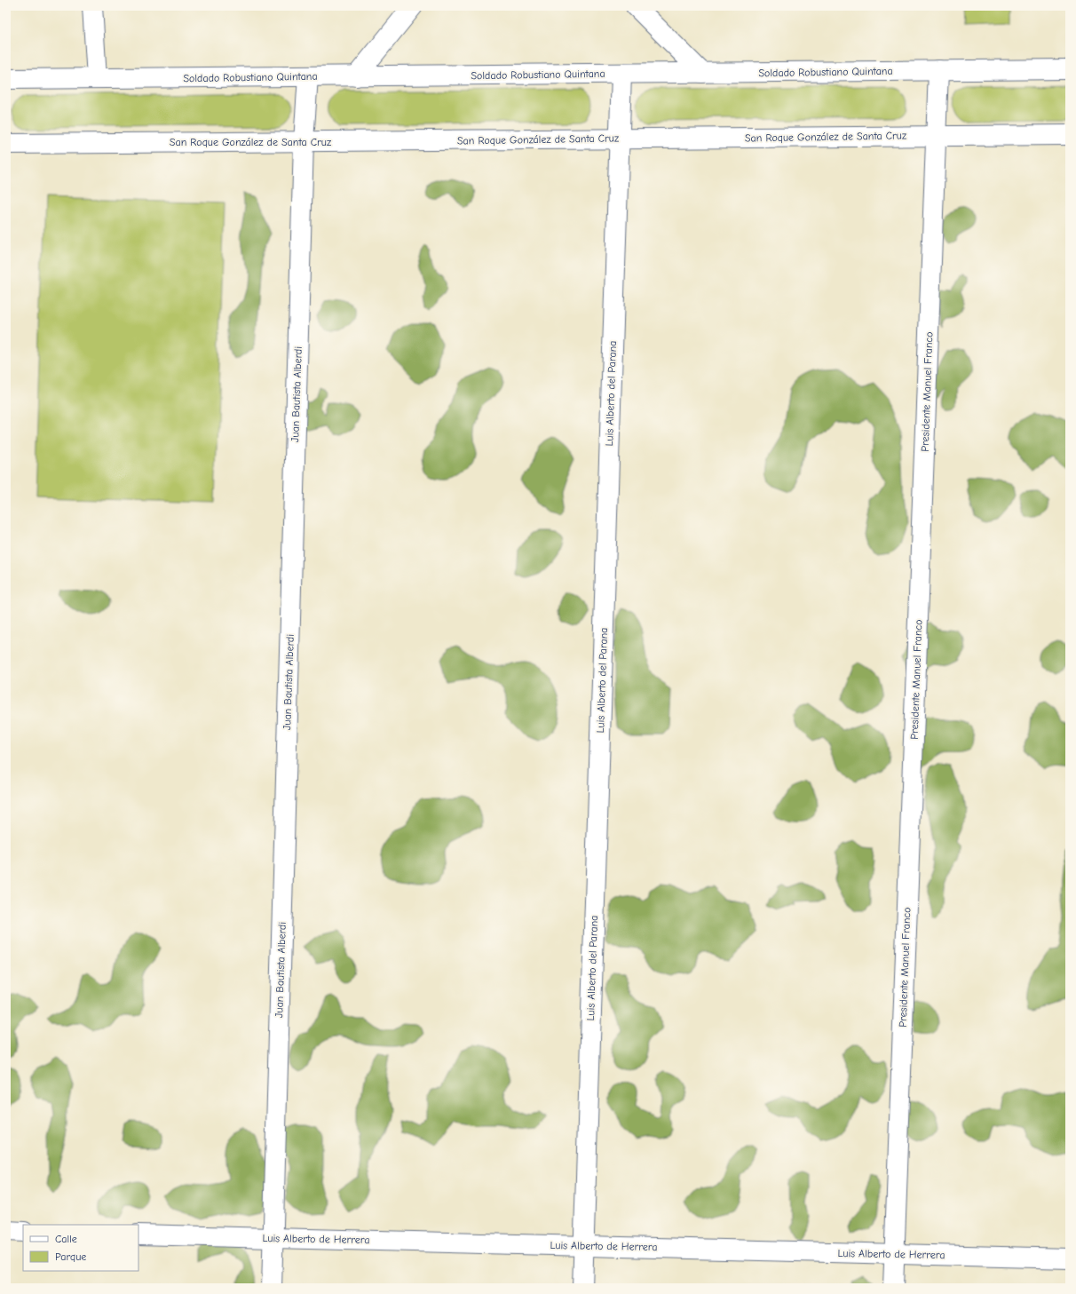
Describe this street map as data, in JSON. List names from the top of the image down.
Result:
{
  "streets": {
    "street": [
      "Soldado Robustiano Quintana",
      "San Roque González de Santa Cruz",
      "Presidente Manuel Franco",
      "Luis Alberto del Parana",
      "Juan Bautista Alberdi",
      "Luis Alberto de Herrera"
    ]
  },
  "crossings": [
    ["Soldado Robustiano Quintana", "Presidente Manuel Franco"],
    ["Soldado Robustiano Quintana", "Luis Alberto del Parana"],
    ["Soldado Robustiano Quintana", "Juan Bautista Alberdi"],
    ["San Roque González de Santa Cruz", "Presidente Manuel Franco"],
    ["San Roque González de Santa Cruz", "Luis Alberto del Parana"],
    ["San Roque González de Santa Cruz", "Juan Bautista Alberdi"],
    ["Presidente Manuel Franco", "Luis Alberto de Herrera"],
    ["Luis Alberto del Parana", "Luis Alberto de Herrera"],
    ["Juan Bautista Alberdi", "Luis Alberto de Herrera"]
  ],
  "legend": ["Calle", "Parque"]
}
